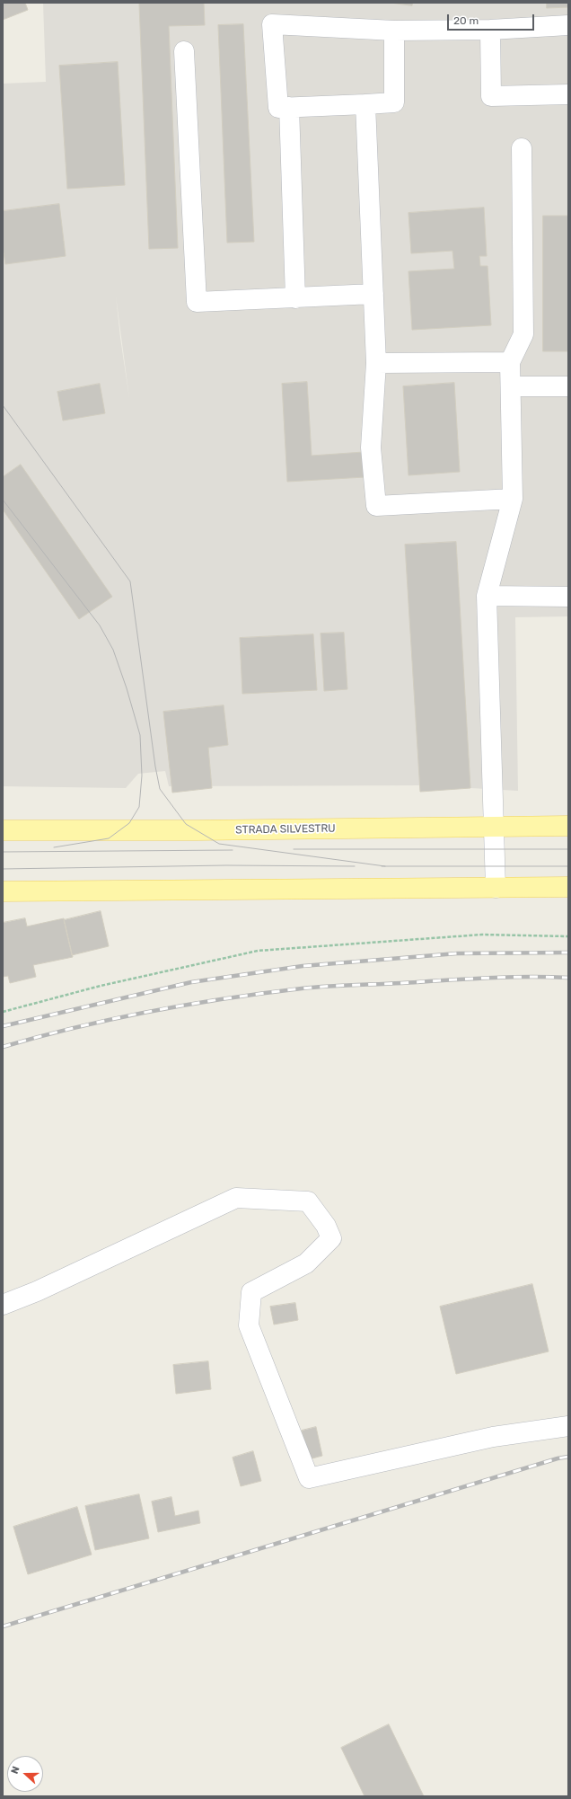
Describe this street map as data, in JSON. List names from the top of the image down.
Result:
{
  "streets": {
    "main road": ["STRADA SILVESTRU"]
  },
  "scale_bar": "20 m",
  "north": "left"
}
